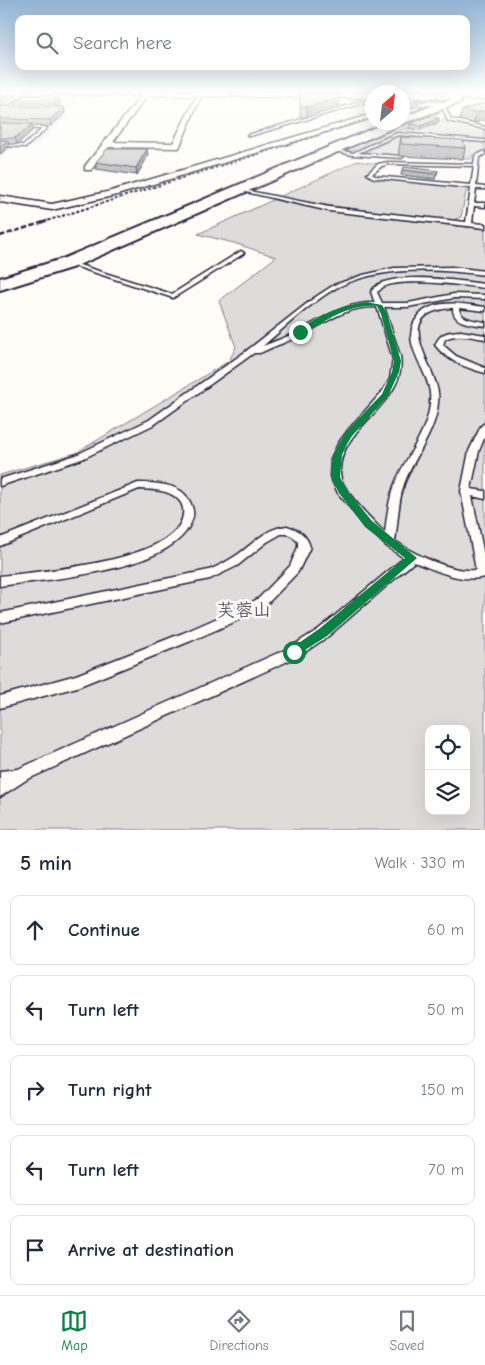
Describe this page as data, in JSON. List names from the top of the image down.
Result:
{
  "parks": ["芙蓉山"],
  "north": "top right",
  "page": {
    "search": "Search here",
    "heading": ["5 min", "Walk · 330 m"],
    "list": [
      ["Continue", "60 m"],
      ["Turn left", "50 m"],
      ["Turn right", "150 m"],
      ["Turn left", "70 m"],
      "Arrive at destination"
    ],
    "nav": ["Map", "Directions", "Saved"]
  }
}
